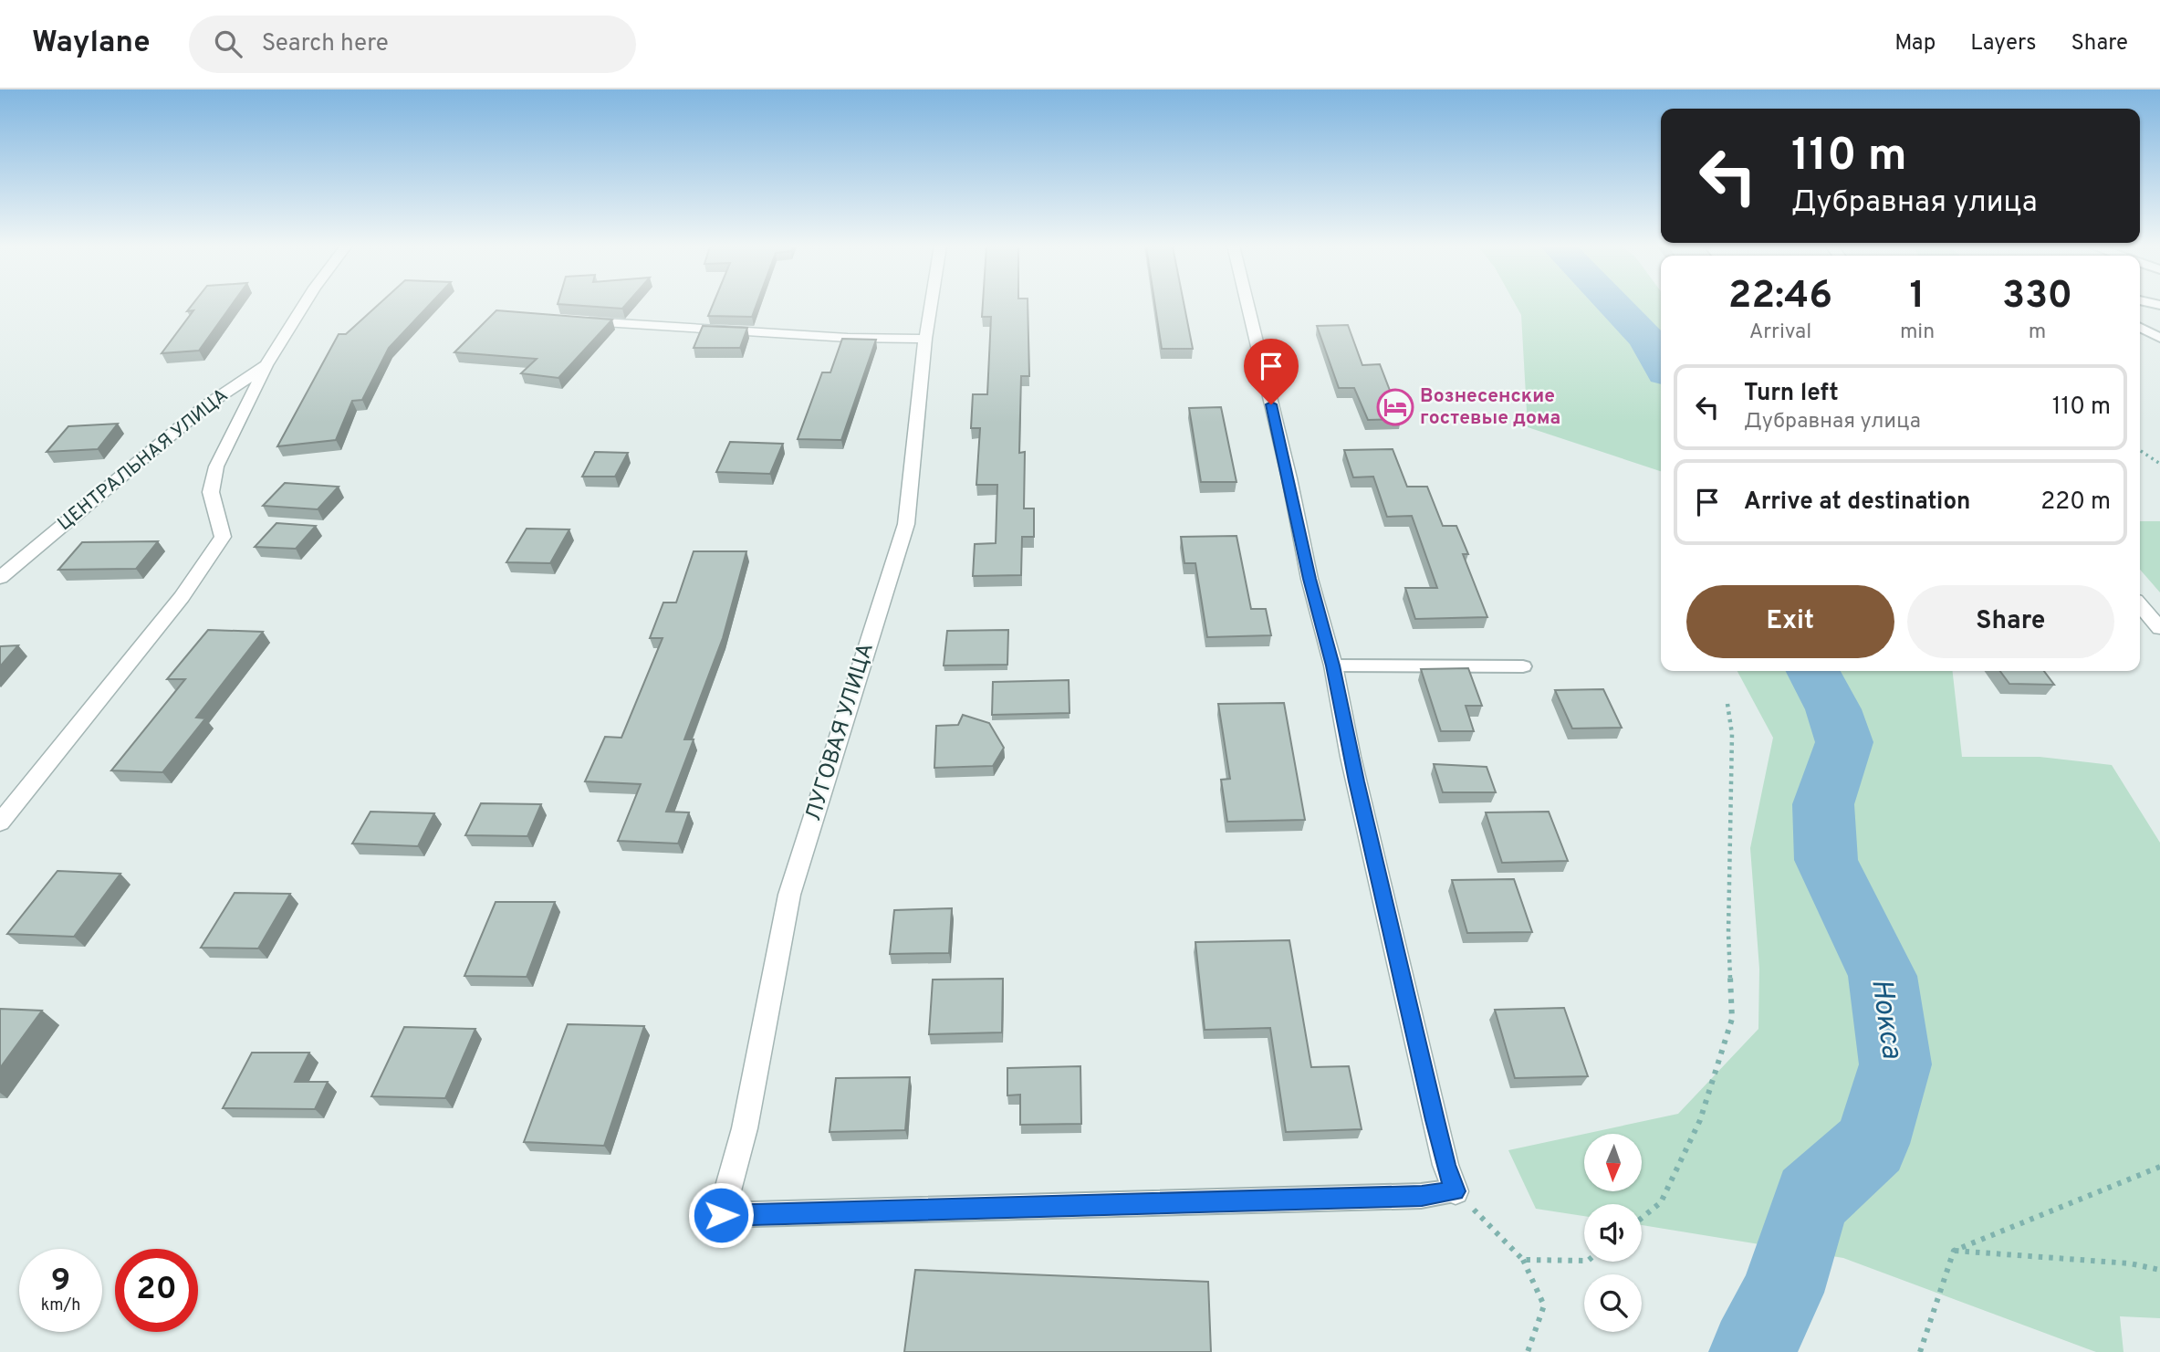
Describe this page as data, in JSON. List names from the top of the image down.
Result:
{
  "streets": {
    "street": ["ЦЕНТРАЛЬНАЯ УЛИЦА", "ЛУГОВАЯ УЛИЦА"]
  },
  "water": ["Нокса"],
  "places": {
    "hotel": ["Вознесенские гостевые дома"]
  },
  "north": "bottom",
  "page": {
    "header": "Waylane",
    "search": "Search here",
    "nav": ["Map", "Layers", "Share"],
    "turn": ["110 m", "Дубравная улица"],
    "eta": [
      "22:46",
      "Arrival",
      "1",
      "min",
      "330",
      "m"
    ],
    "list": [
      {
        "name": "Turn left",
        "note": "Дубравная улица",
        "value": "110 m"
      },
      {
        "name": "Arrive at destination",
        "value": "220 m"
      }
    ],
    "buttons": ["Exit", "Share"],
    "speed": "9 km/h",
    "limit": "20"
  }
}
